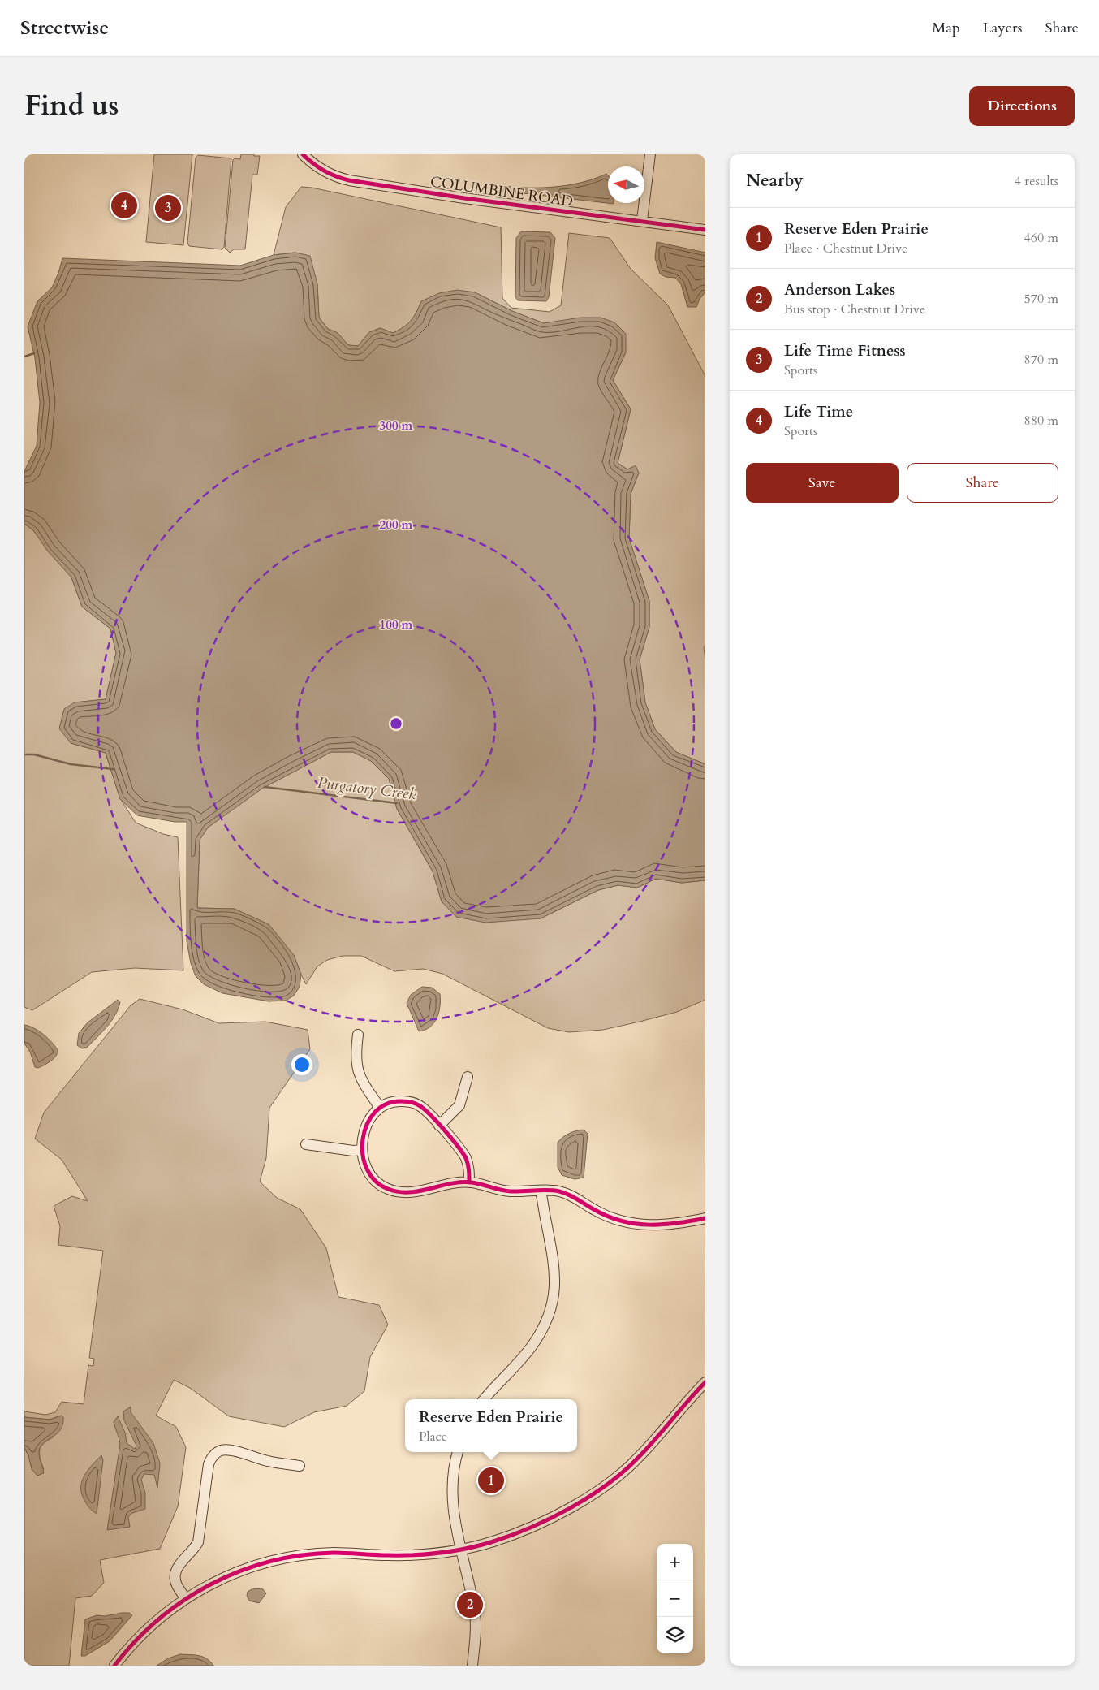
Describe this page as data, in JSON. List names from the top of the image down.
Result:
{
  "streets": {
    "street": ["COLUMBINE ROAD"]
  },
  "water": ["Purgatory Creek"],
  "north": "left",
  "page": {
    "header": "Streetwise",
    "nav": ["Map", "Layers", "Share"],
    "title": "Find us",
    "buttons": [
      "Directions",
      ["Save", "Share"]
    ],
    "heading": ["Nearby", "4 results"],
    "pins": [
      "4",
      "3",
      "1",
      "2"
    ],
    "list": [
      {
        "mark": "1",
        "name": "Reserve Eden Prairie",
        "note": "Place · Chestnut Drive",
        "value": "460 m"
      },
      {
        "mark": "2",
        "name": "Anderson Lakes",
        "note": "Bus stop · Chestnut Drive",
        "value": "570 m"
      },
      {
        "mark": "3",
        "name": "Life Time Fitness",
        "note": "Sports",
        "value": "870 m"
      },
      {
        "mark": "4",
        "name": "Life Time",
        "note": "Sports",
        "value": "880 m"
      }
    ],
    "popup": ["Reserve Eden Prairie", "Place"],
    "map_buttons": ["+", "−"]
  },
  "rings": ["300 m", "200 m", "100 m"]
}
